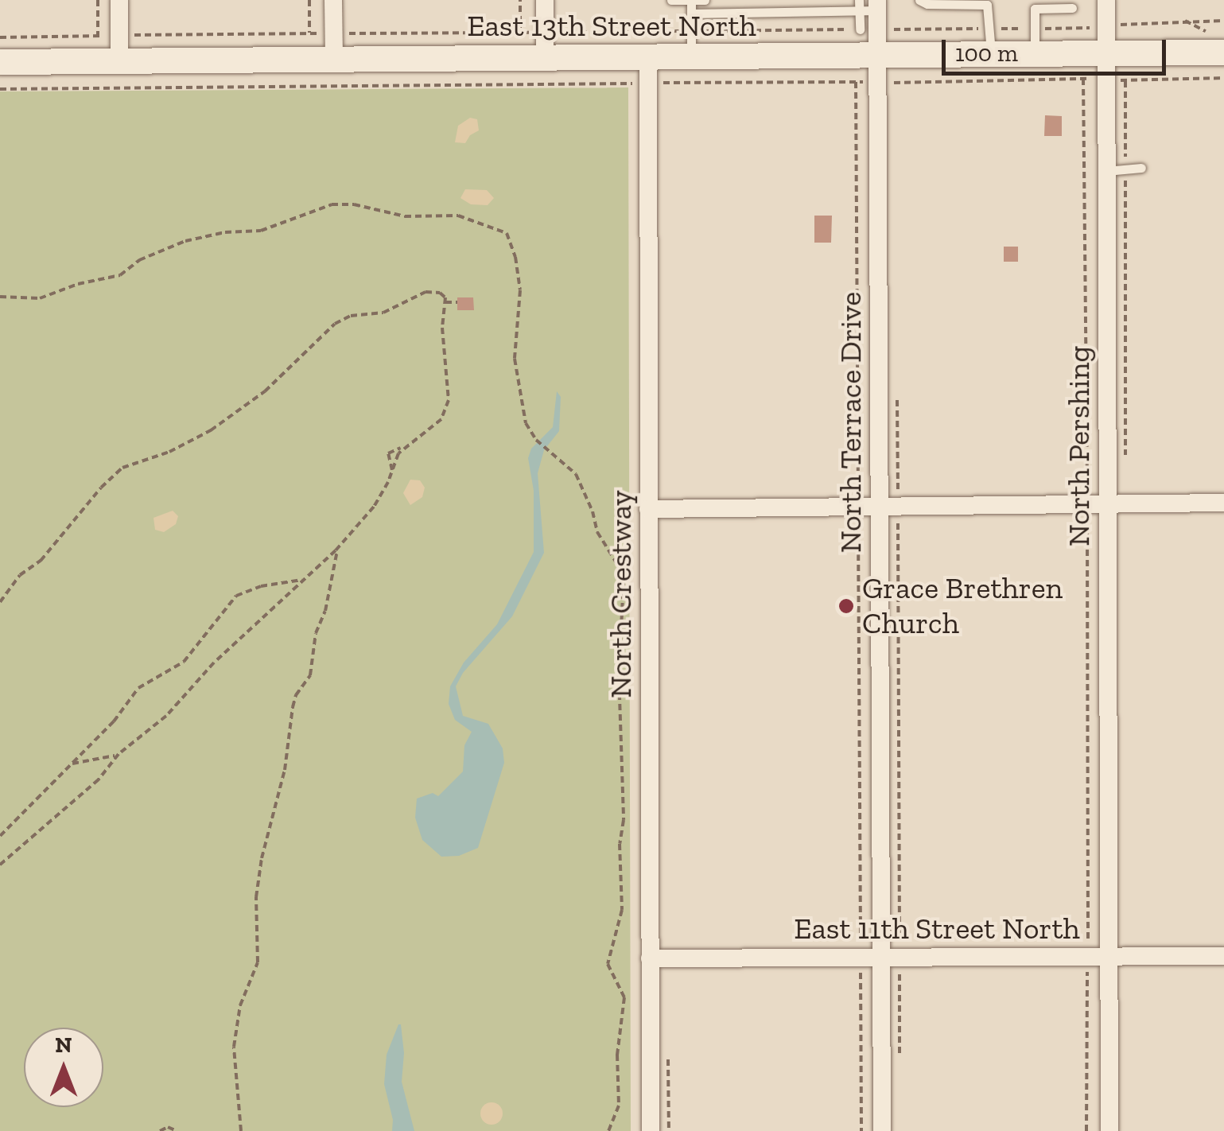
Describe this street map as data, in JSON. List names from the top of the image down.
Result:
{
  "streets": {
    "main road": ["East 13th Street North"],
    "street": [
      "North Terrace Drive",
      "North Pershing",
      "North Crestway",
      "East 11th Street North"
    ]
  },
  "crossings": [
    ["East 13th Street North", "North Terrace Drive"],
    ["East 13th Street North", "North Pershing"],
    ["East 13th Street North", "North Crestway"],
    ["North Terrace Drive", "East 11th Street North"],
    ["North Pershing", "East 11th Street North"],
    ["North Crestway", "East 11th Street North"]
  ],
  "places": ["Grace Brethren Church"],
  "scale_bar": "100 m",
  "north": "top"
}
